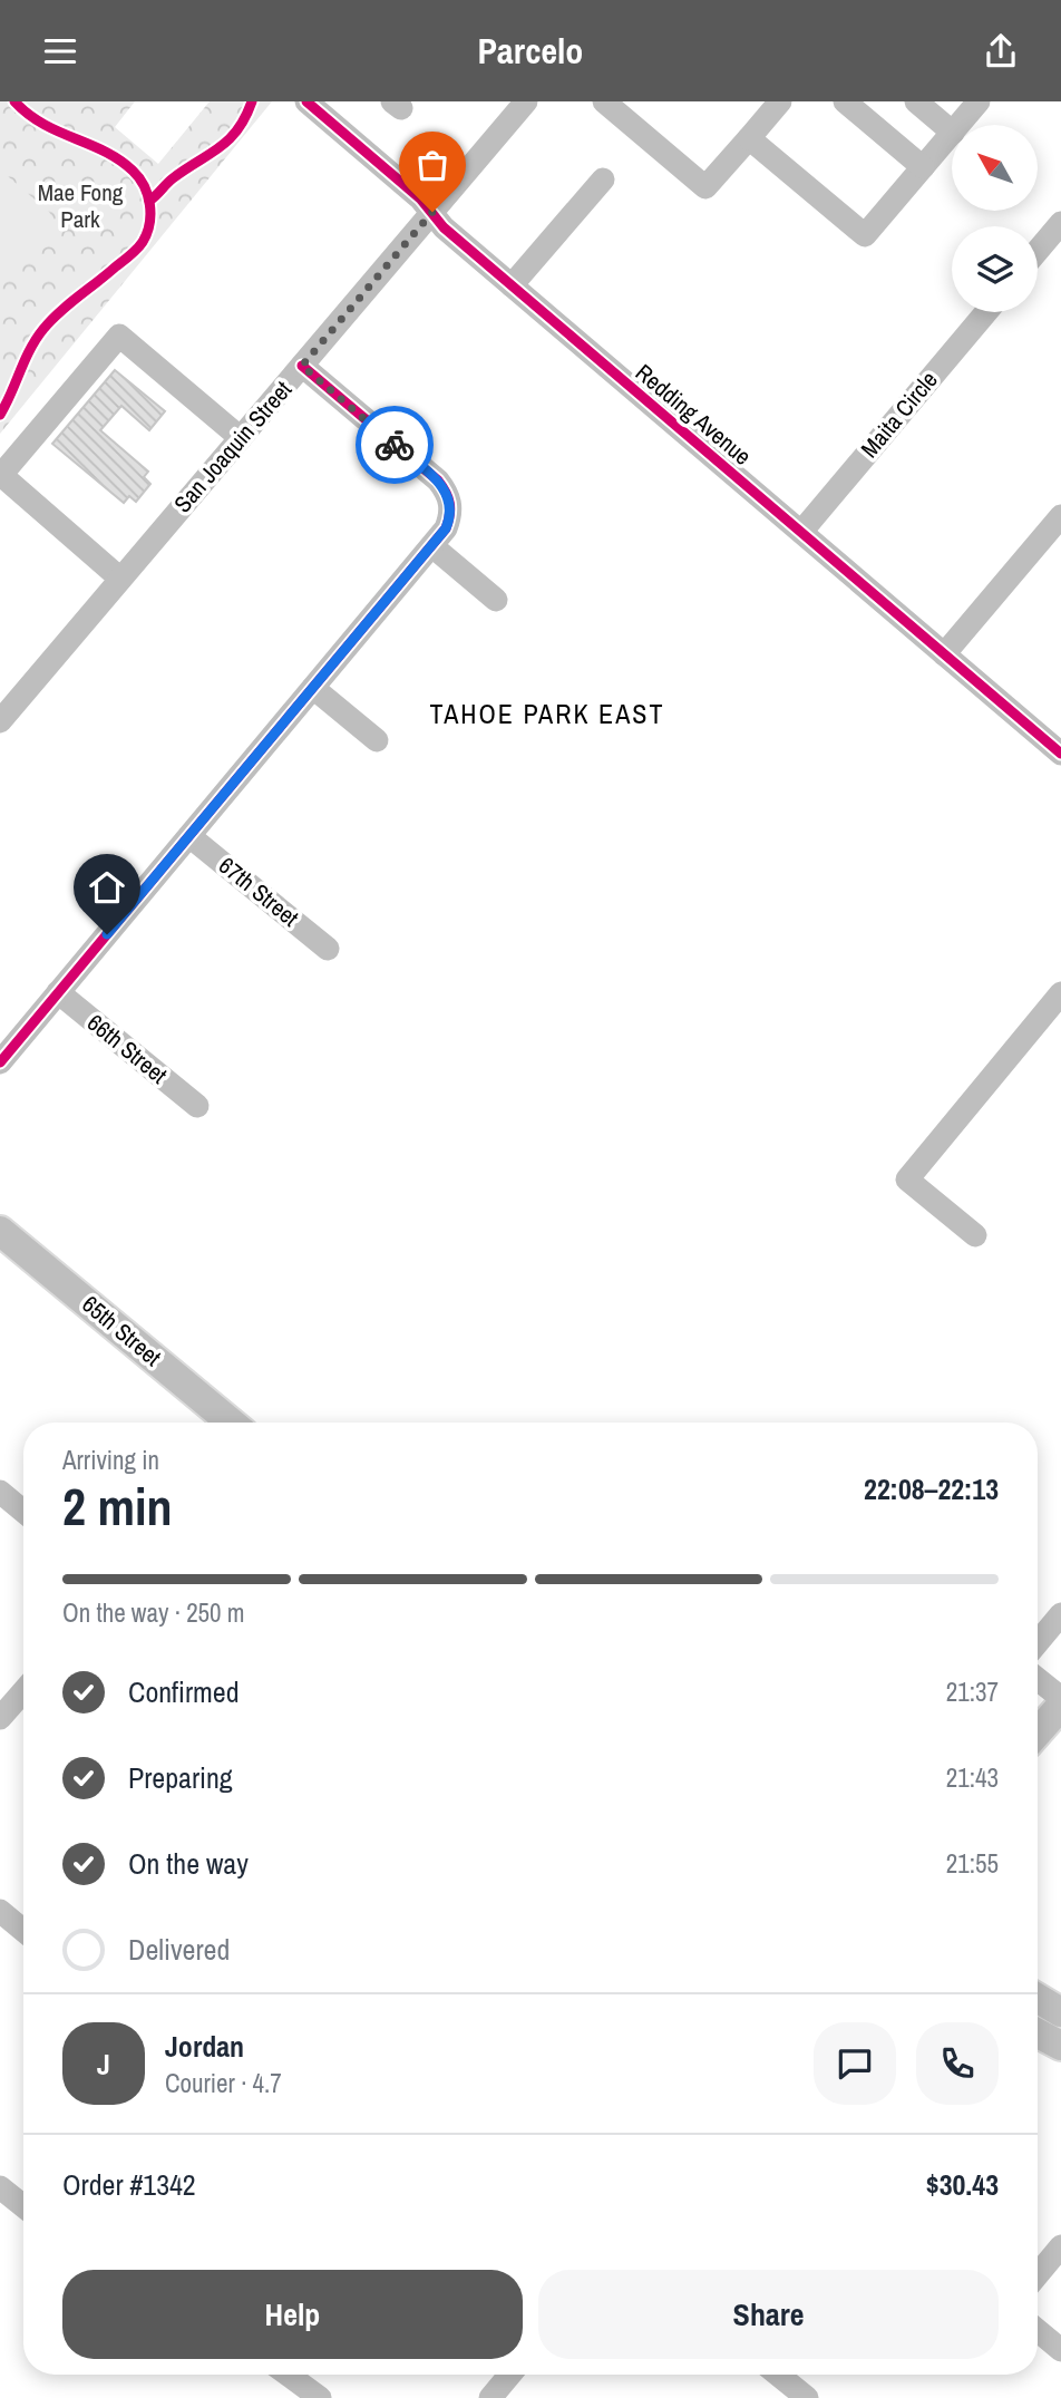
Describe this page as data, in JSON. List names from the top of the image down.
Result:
{
  "streets": {
    "main road": ["65th Street"],
    "street": [
      "Redding Avenue",
      "Maita Circle",
      "San Joaquin Street",
      "67th Street",
      "66th Street"
    ]
  },
  "crossings": [
    ["Redding Avenue", "Maita Circle"],
    ["Redding Avenue", "San Joaquin Street"]
  ],
  "districts": ["TAHOE PARK EAST"],
  "parks": ["Mae Fong Park"],
  "north": "top left",
  "page": {
    "header": "Parcelo",
    "heading": ["2 min", "Arriving in", "22:08–22:13"],
    "panel": [
      "Jordan",
      "Courier · 4.7",
      "Order #1342",
      "$30.43"
    ],
    "bar": "On the way · 250 m",
    "list": [
      ["Confirmed", "21:37"],
      ["Preparing", "21:43"],
      ["On the way", "21:55"],
      "Delivered"
    ],
    "round": "J",
    "buttons": ["Help", "Share"]
  }
}
